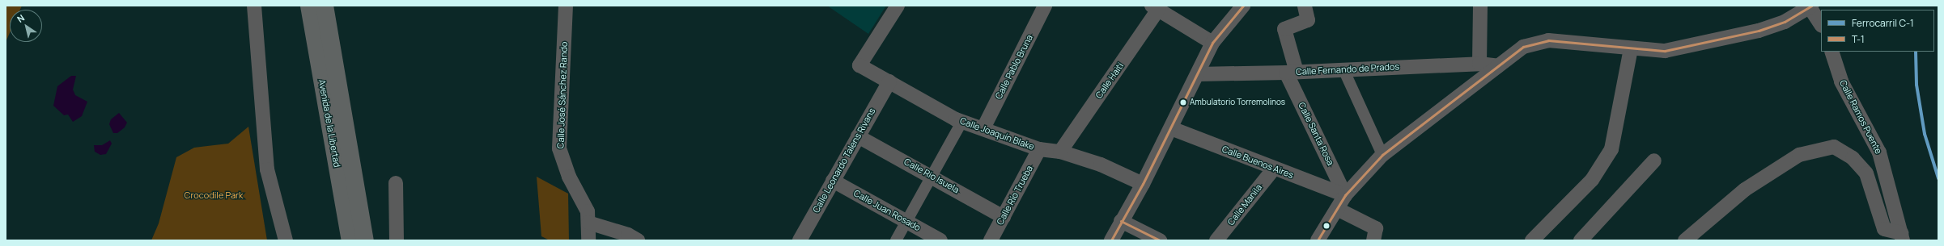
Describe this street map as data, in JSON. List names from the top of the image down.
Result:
{
  "streets": {
    "main road": ["Avenida de la Libertad"],
    "street": [
      "Calle Pablo Bruna",
      "Calle Fernando de Prados",
      "Calle Haiti",
      "Calle José Sánchez Rando",
      "Calle Ramos Puente",
      "Calle Joaquín Blake",
      "Calle Santa Rosa",
      "Calle Leonardo Talens Rivans",
      "Calle Buenos Aires",
      "Calle Rio Isuela",
      "Calle Río Trueba",
      "Calle Manila",
      "Calle Juan Rosado"
    ]
  },
  "crossings": [
    ["Calle Pablo Bruna", "Calle Joaquín Blake"],
    ["Calle Fernando de Prados", "Calle Santa Rosa"],
    ["Calle Haiti", "Calle Joaquín Blake"],
    ["Calle Joaquín Blake", "Calle Leonardo Talens Rivans"],
    ["Calle Joaquín Blake", "Calle Río Trueba"],
    ["Calle Santa Rosa", "Calle Buenos Aires"],
    ["Calle Leonardo Talens Rivans", "Calle Rio Isuela"],
    ["Calle Leonardo Talens Rivans", "Calle Juan Rosado"],
    ["Calle Buenos Aires", "Calle Manila"],
    ["Calle Rio Isuela", "Calle Río Trueba"]
  ],
  "parks": ["Crocodile Park"],
  "places": ["Ambulatorio Torremolinos"],
  "lines": ["transit line T-1", "rail line C-1"],
  "legend": ["Ferrocarril C-1", "T-1"],
  "north": "top left"
}
